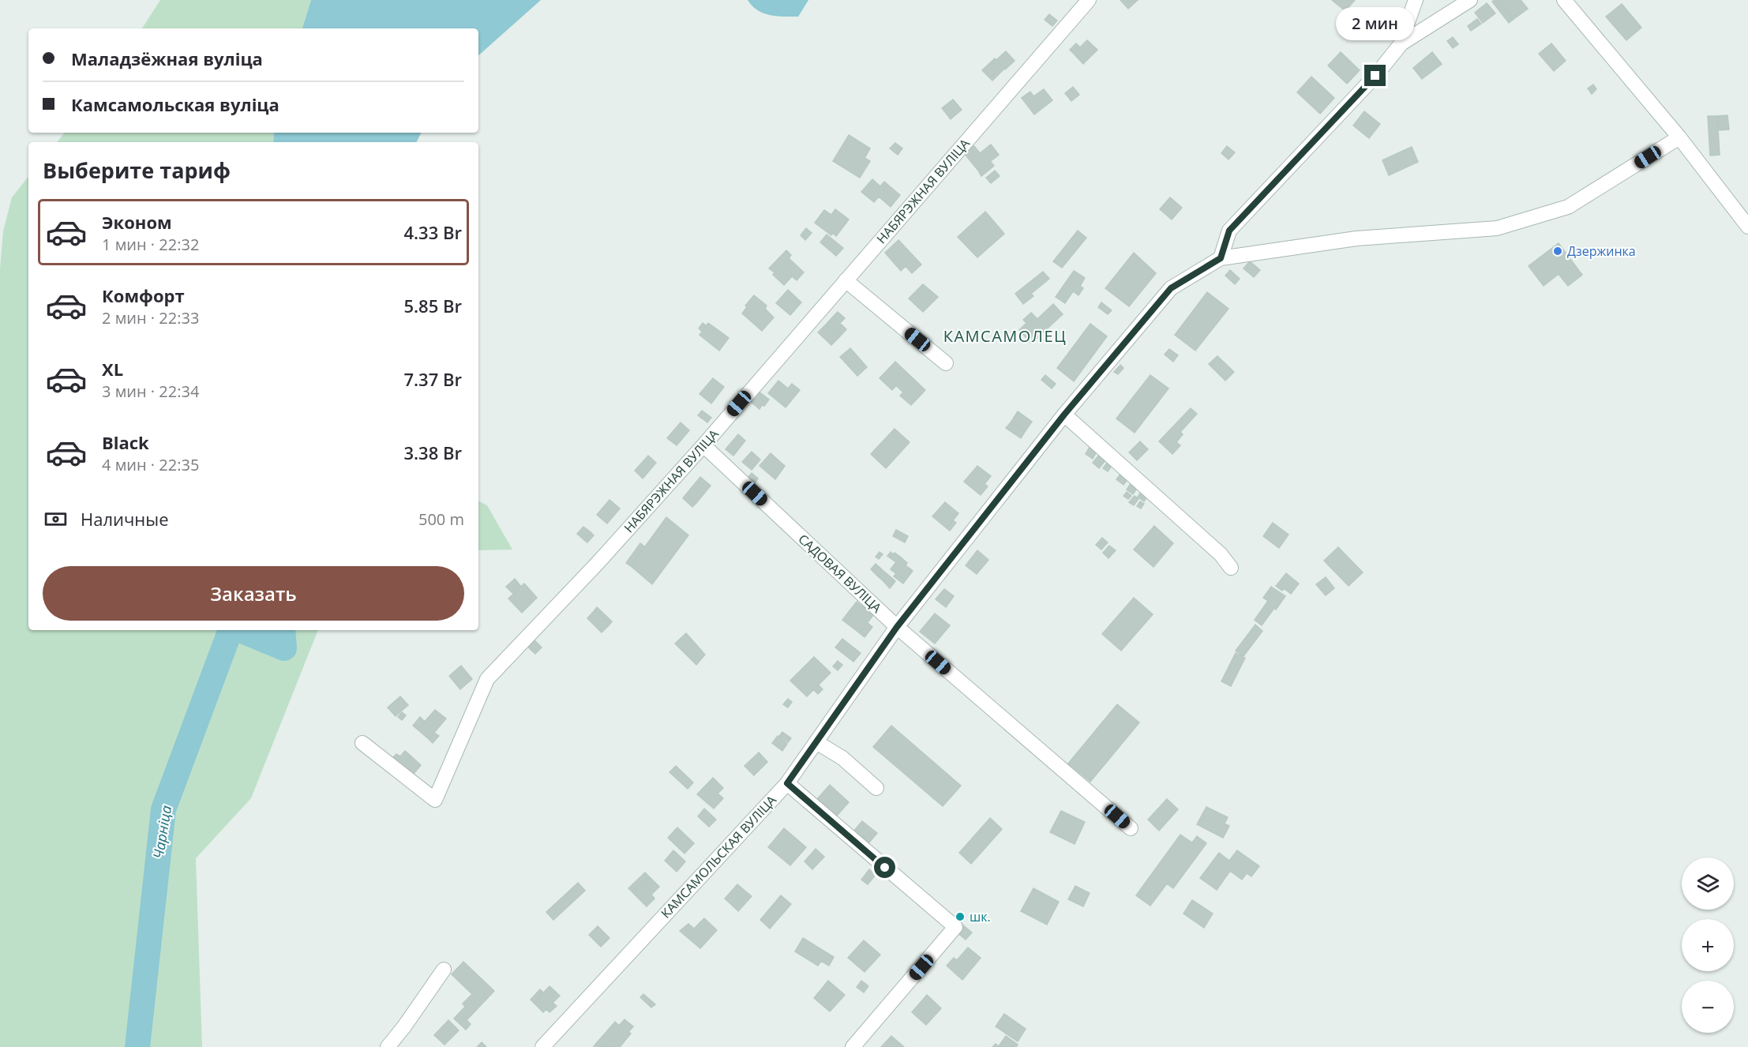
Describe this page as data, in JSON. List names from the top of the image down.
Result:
{
  "streets": {
    "street": ["НАБЯРЭЖНАЯ ВУЛІЦА", "САДОВАЯ ВУЛІЦА", "КАМСАМОЛЬСКАЯ ВУЛІЦА"]
  },
  "crossings": [
    ["НАБЯРЭЖНАЯ ВУЛІЦА", "САДОВАЯ ВУЛІЦА"],
    ["САДОВАЯ ВУЛІЦА", "КАМСАМОЛЬСКАЯ ВУЛІЦА"]
  ],
  "districts": ["КАМСАМОЛЕЦ"],
  "water": ["Чарніца"],
  "places": ["Дзержинка", "шк."],
  "page": {
    "bubble": "2 мин",
    "banner": ["Маладзёжная вуліца", "Камсамольская вуліца"],
    "heading": "Выберите тариф",
    "list": [
      {
        "name": "Эконом",
        "note": "1 мин · 22:32",
        "value": "4.33 Br"
      },
      {
        "name": "Комфорт",
        "note": "2 мин · 22:33",
        "value": "5.85 Br"
      },
      {
        "name": "XL",
        "note": "3 мин · 22:34",
        "value": "7.37 Br"
      },
      {
        "name": "Black",
        "note": "4 мин · 22:35",
        "value": "3.38 Br"
      }
    ],
    "pay": ["Наличные", "500 m"],
    "buttons": "Заказать",
    "map_buttons": ["+", "−"]
  }
}
